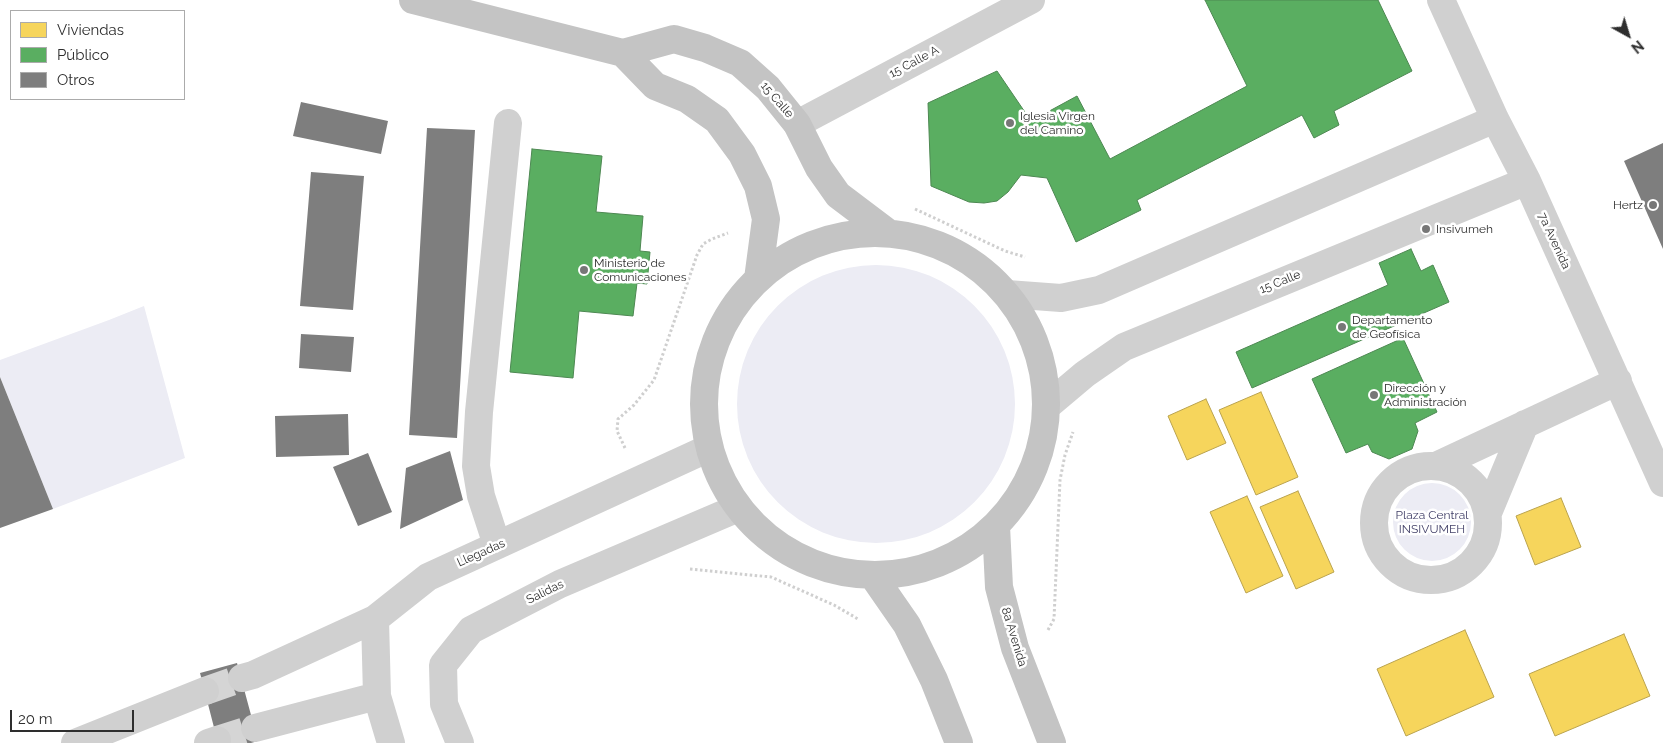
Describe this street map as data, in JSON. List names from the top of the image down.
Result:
{
  "streets": {
    "main road": ["15 Calle", "8a Avenida"],
    "street": [
      "15 Calle A",
      "7a Avenida",
      "Llegadas",
      "Salidas"
    ]
  },
  "crossings": [
    ["15 Calle A", "15 Calle"],
    ["15 Calle", "7a Avenida"]
  ],
  "parks": ["Plaza Central INSIVUMEH"],
  "places": [
    "Iglesia Virgen del Camino",
    "Hertz",
    "Insivumeh",
    "Ministerio de Comunicaciones",
    "Departamento de Geofísica",
    "Dirección y Administración"
  ],
  "legend": ["Viviendas", "Público", "Otros"],
  "scale_bar": "20 m",
  "north": "bottom right"
}
